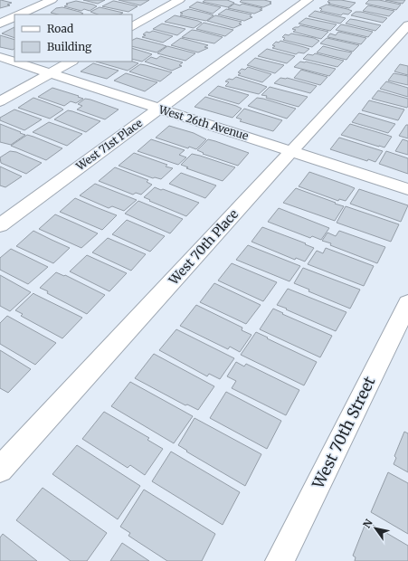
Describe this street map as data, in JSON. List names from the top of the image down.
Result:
{
  "streets": {
    "street": [
      "West 26th Avenue",
      "West 71st Place",
      "West 70th Place",
      "West 70th Street"
    ]
  },
  "crossings": [
    ["West 26th Avenue", "West 71st Place"],
    ["West 26th Avenue", "West 70th Place"]
  ],
  "legend": ["Road", "Building"],
  "north": "top left"
}
